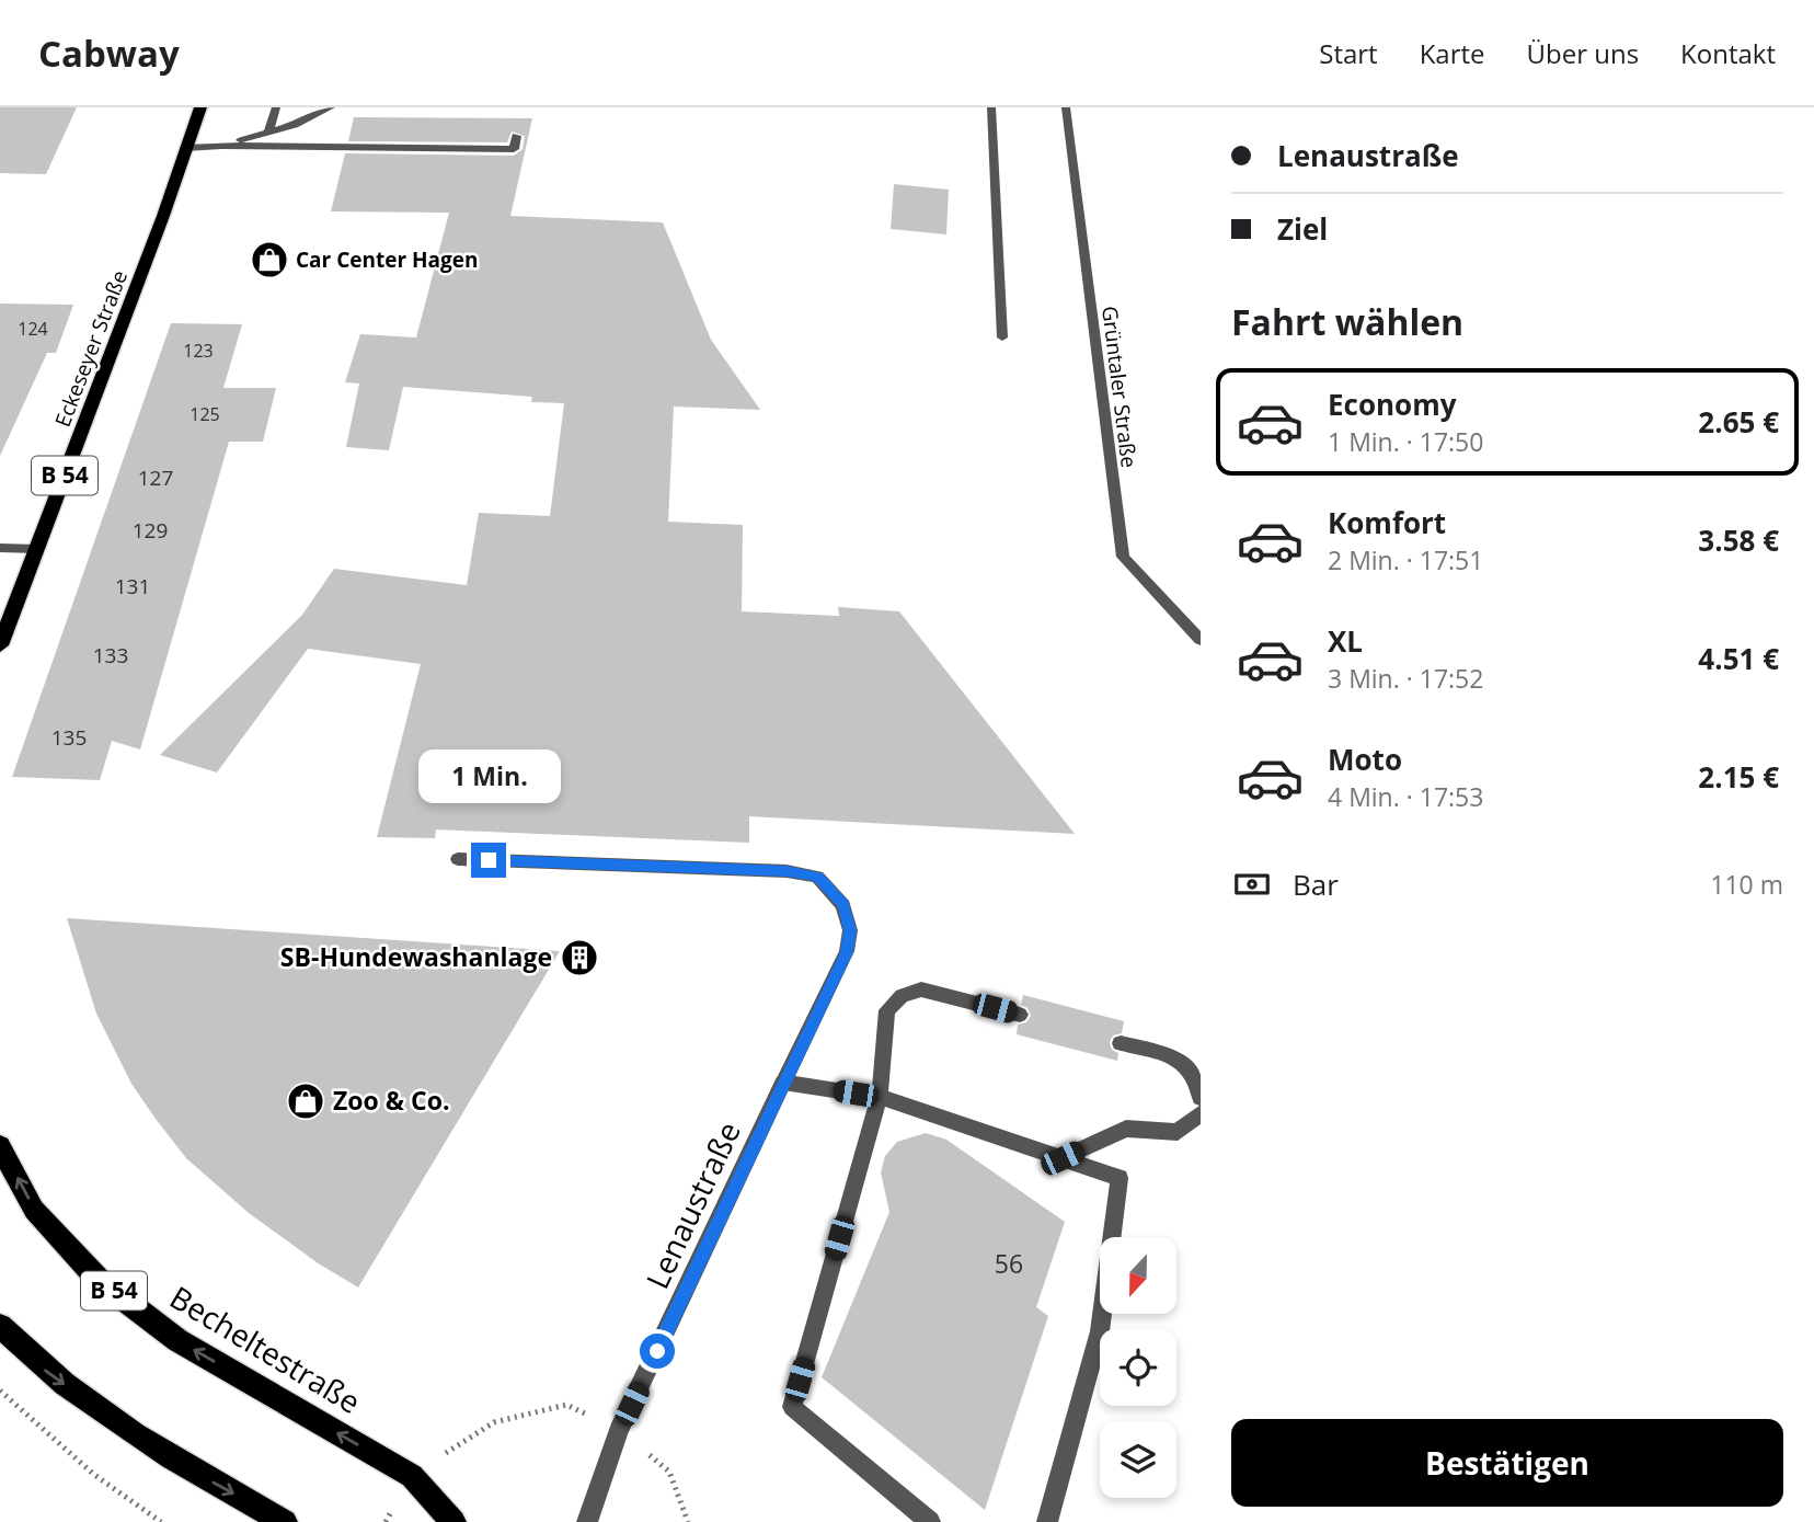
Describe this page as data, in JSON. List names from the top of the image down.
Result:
{
  "streets": {
    "main road": ["Eckeseyer Straße", "B 54", "Becheltestraße"],
    "street": ["Grüntaler Straße", "Lenaustraße"]
  },
  "places": {
    "shop": ["Car Center Hagen", "Zoo & Co."],
    "building": ["SB-Hundewashanlage"]
  },
  "house_numbers": [
    "124",
    "123",
    "125",
    "127",
    "129",
    "131",
    "133",
    "135",
    "56"
  ],
  "north": "bottom",
  "page": {
    "header": "Cabway",
    "nav": [
      "Start",
      "Karte",
      "Über uns",
      "Kontakt"
    ],
    "banner": ["Lenaustraße", "Ziel"],
    "heading": "Fahrt wählen",
    "list": [
      {
        "name": "Economy",
        "note": "1 Min. · 17:50",
        "value": "2.65 €"
      },
      {
        "name": "Komfort",
        "note": "2 Min. · 17:51",
        "value": "3.58 €"
      },
      {
        "name": "XL",
        "note": "3 Min. · 17:52",
        "value": "4.51 €"
      },
      {
        "name": "Moto",
        "note": "4 Min. · 17:53",
        "value": "2.15 €"
      }
    ],
    "bubble": "1 Min.",
    "pay": ["Bar", "110 m"],
    "buttons": "Bestätigen"
  }
}
